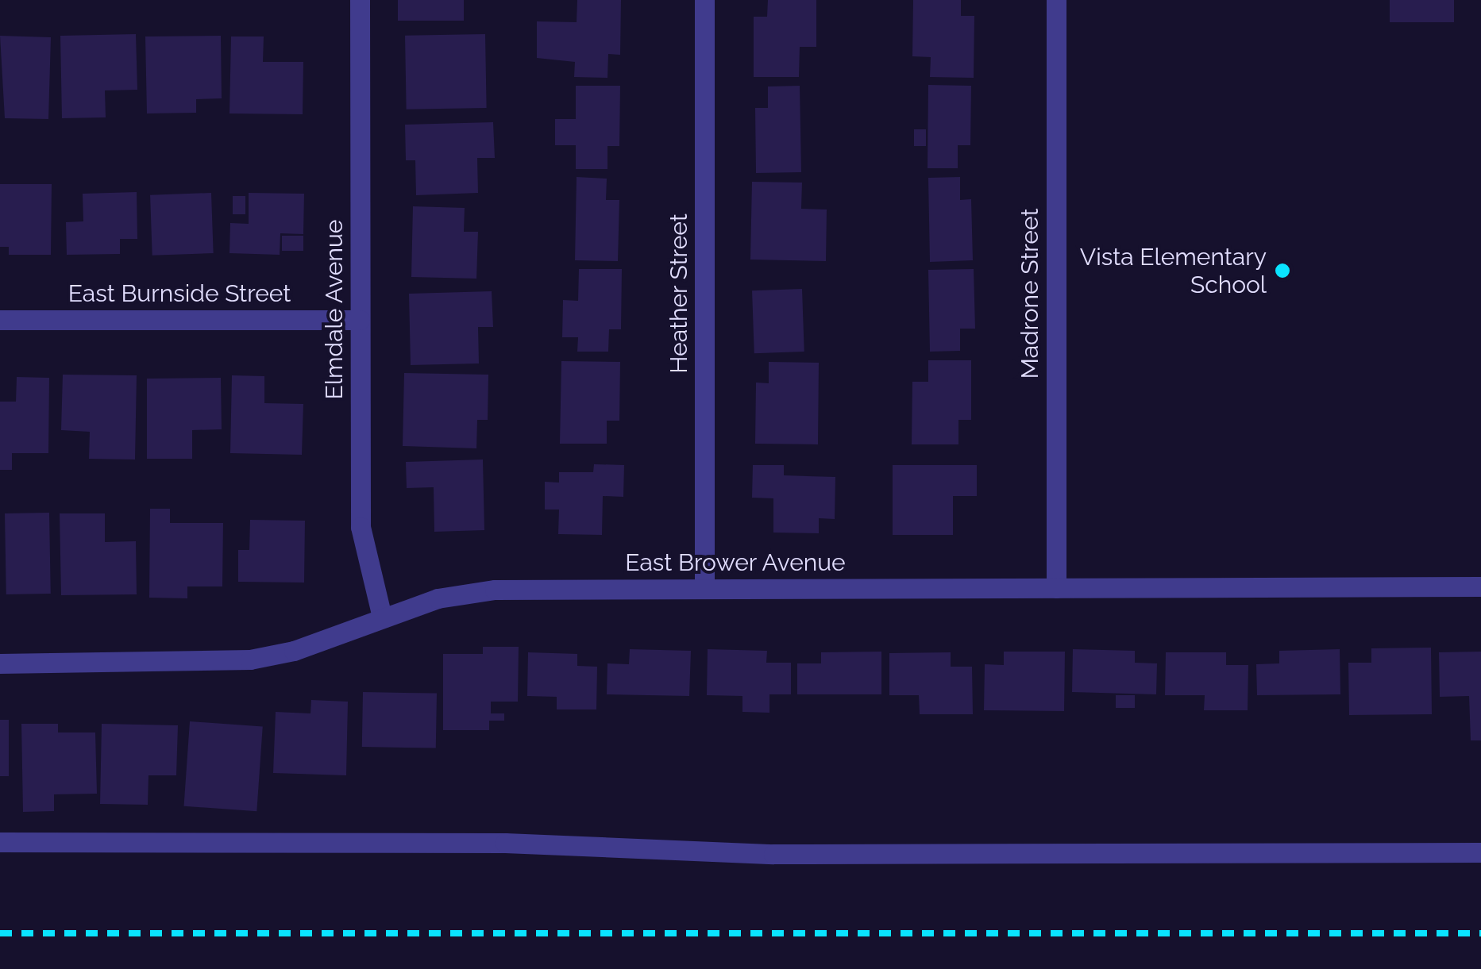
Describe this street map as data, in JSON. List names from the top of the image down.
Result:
{
  "streets": {
    "street": [
      "East Burnside Street",
      "Heather Street",
      "Madrone Street",
      "Elmdale Avenue",
      "East Brower Avenue"
    ]
  },
  "crossings": [
    ["East Burnside Street", "Elmdale Avenue"],
    ["Heather Street", "East Brower Avenue"],
    ["Madrone Street", "East Brower Avenue"],
    ["Elmdale Avenue", "East Brower Avenue"]
  ],
  "places": ["Vista Elementary School"]
}
